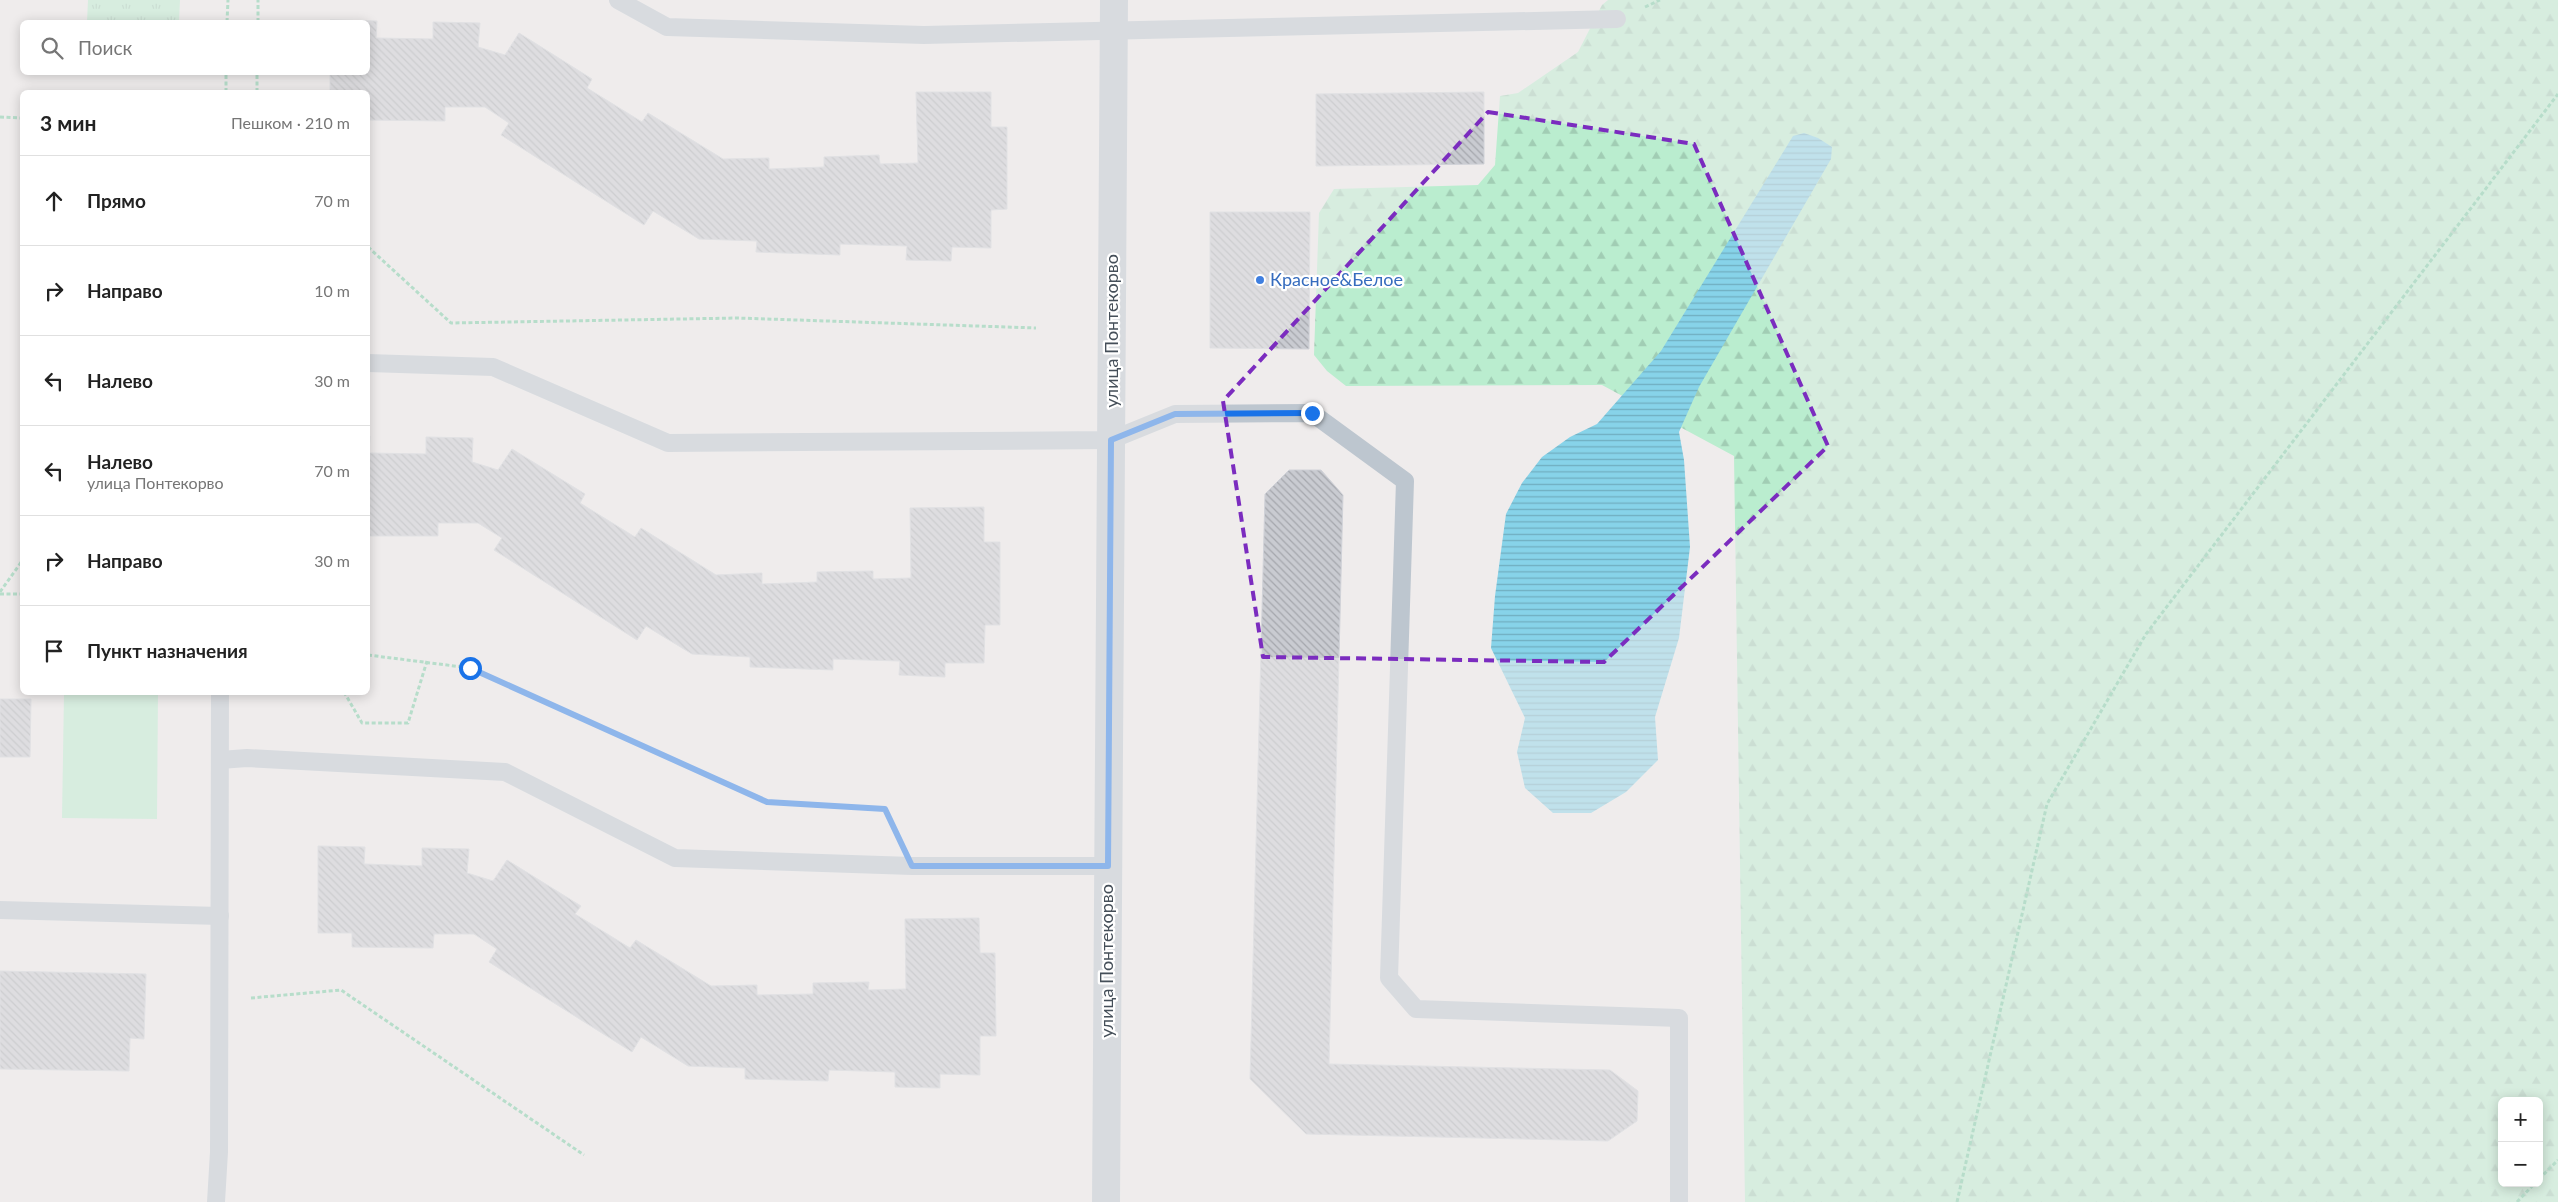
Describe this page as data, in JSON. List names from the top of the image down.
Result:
{
  "streets": {
    "street": ["улица Понтекорво"]
  },
  "places": ["Красное&Белое"],
  "page": {
    "search": "Поиск",
    "heading": ["3 мин", "Пешком · 210 m"],
    "list": [
      ["Прямо", "70 m"],
      ["Направо", "10 m"],
      ["Налево", "30 m"],
      ["Налево", "улица Понтекорво", "70 m"],
      ["Направо", "30 m"],
      "Пункт назначения"
    ],
    "map_buttons": ["+", "−"]
  }
}
